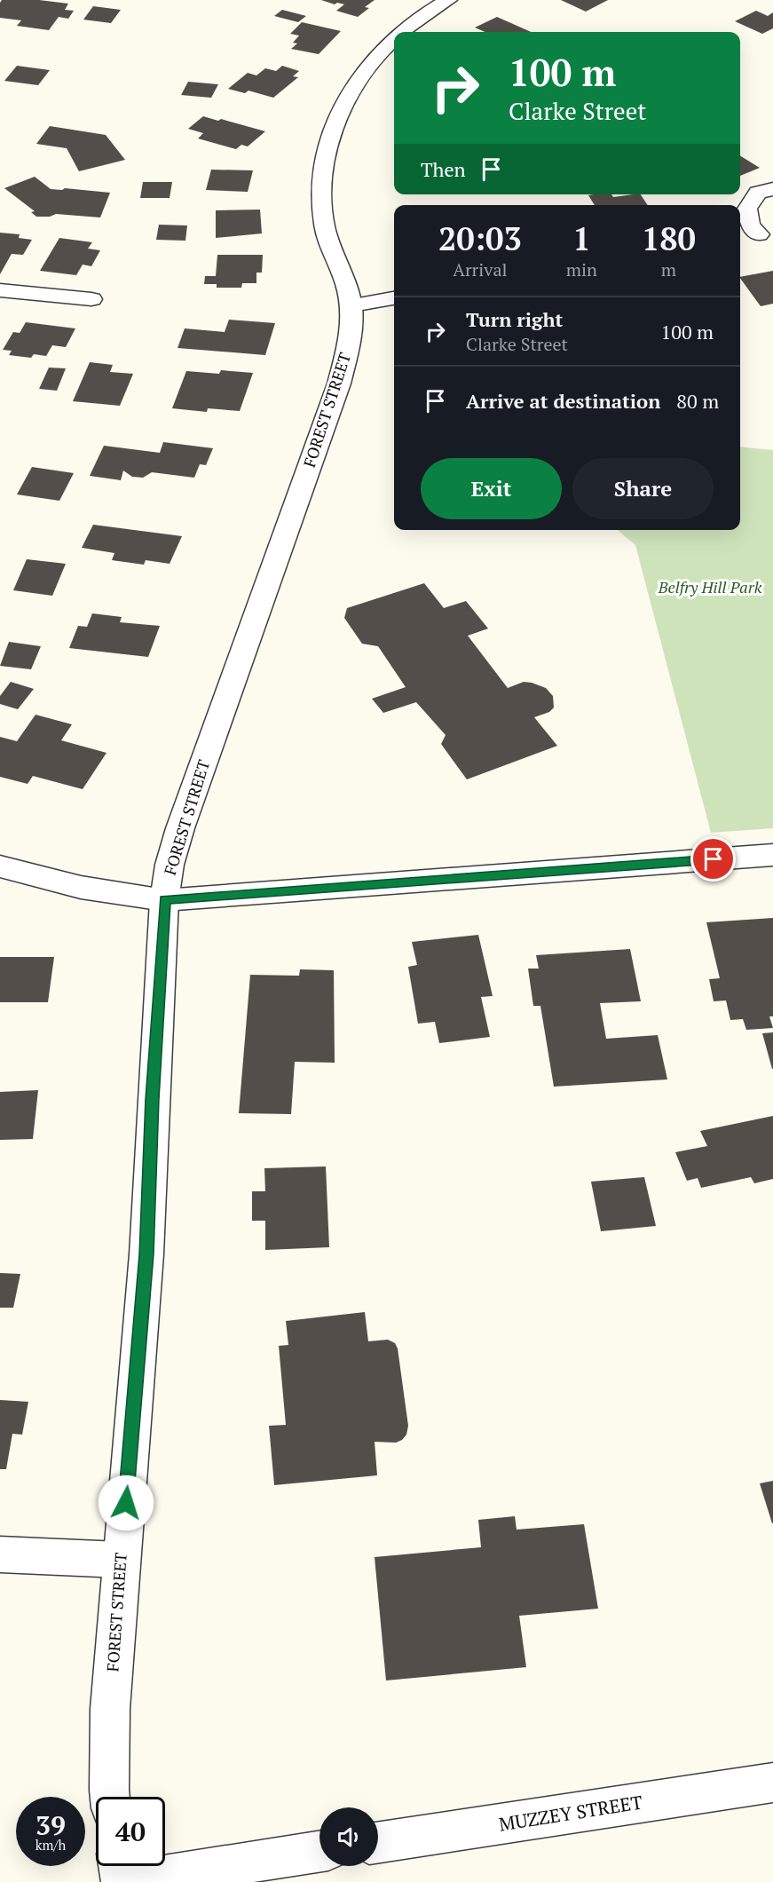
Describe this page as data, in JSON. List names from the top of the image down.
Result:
{
  "streets": {
    "street": ["FOREST STREET", "MUZZEY STREET"]
  },
  "parks": ["Belfry Hill Park"],
  "page": {
    "turn": ["100 m", "Clarke Street"],
    "then": "Then",
    "eta": [
      "20:03",
      "Arrival",
      "1",
      "min",
      "180",
      "m"
    ],
    "list": [
      {
        "name": "Turn right",
        "note": "Clarke Street",
        "value": "100 m"
      },
      {
        "name": "Arrive at destination",
        "value": "80 m"
      }
    ],
    "buttons": ["Exit", "Share"],
    "speed": "39 km/h",
    "limit": "40"
  }
}
